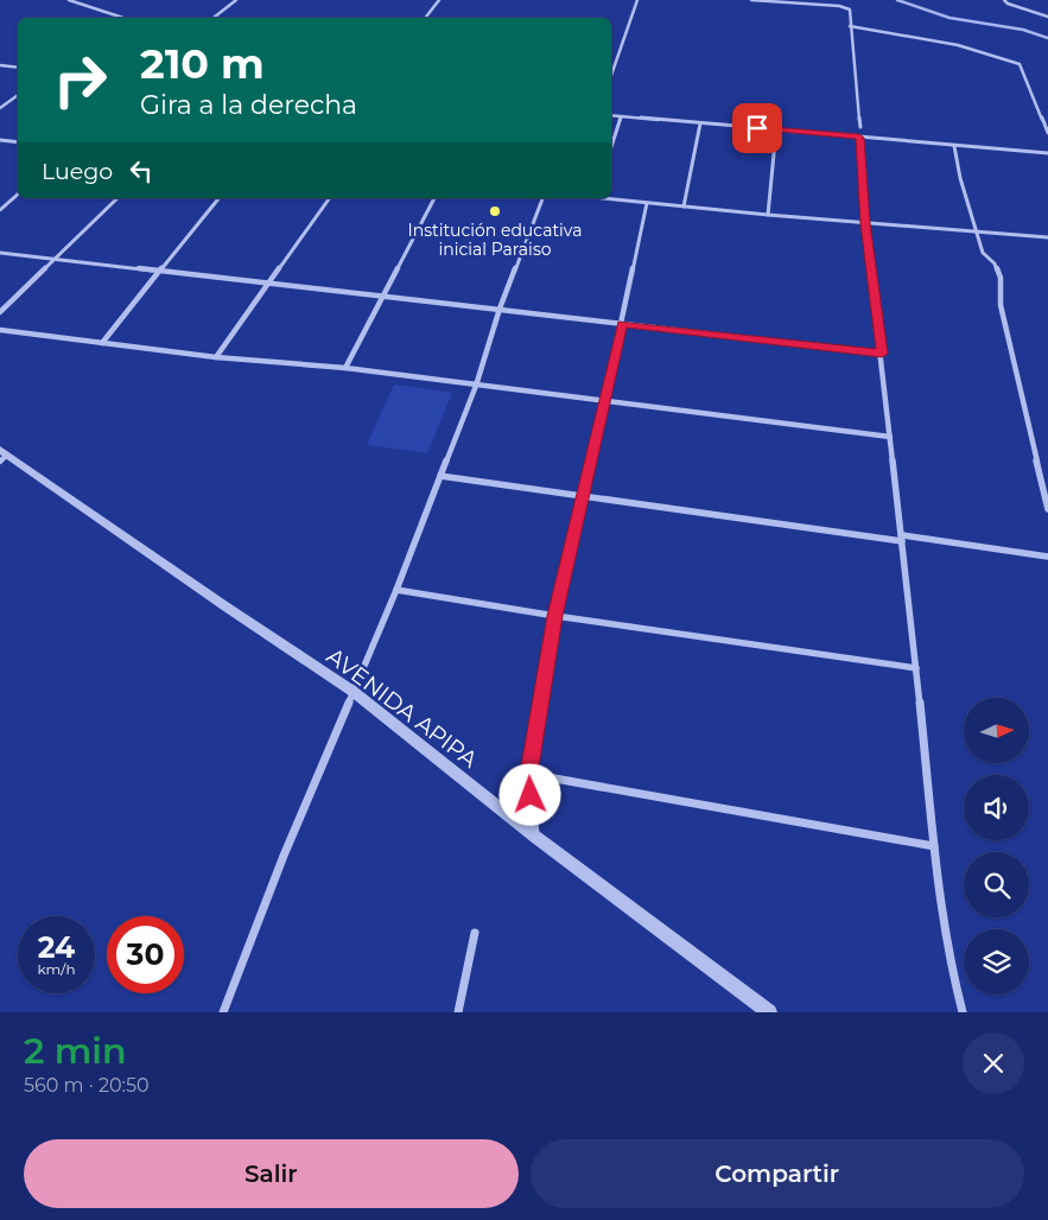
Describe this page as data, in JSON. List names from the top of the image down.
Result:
{
  "streets": {
    "street": ["AVENIDA APIPA"]
  },
  "places": ["Institución educativa inicial Paraiso"],
  "north": "right",
  "page": {
    "turn": ["210 m", "Gira a la derecha"],
    "then": "Luego",
    "speed": "24 km/h",
    "limit": "30",
    "heading": ["2 min", "560 m · 20:50"],
    "buttons": ["Salir", "Compartir"]
  }
}
